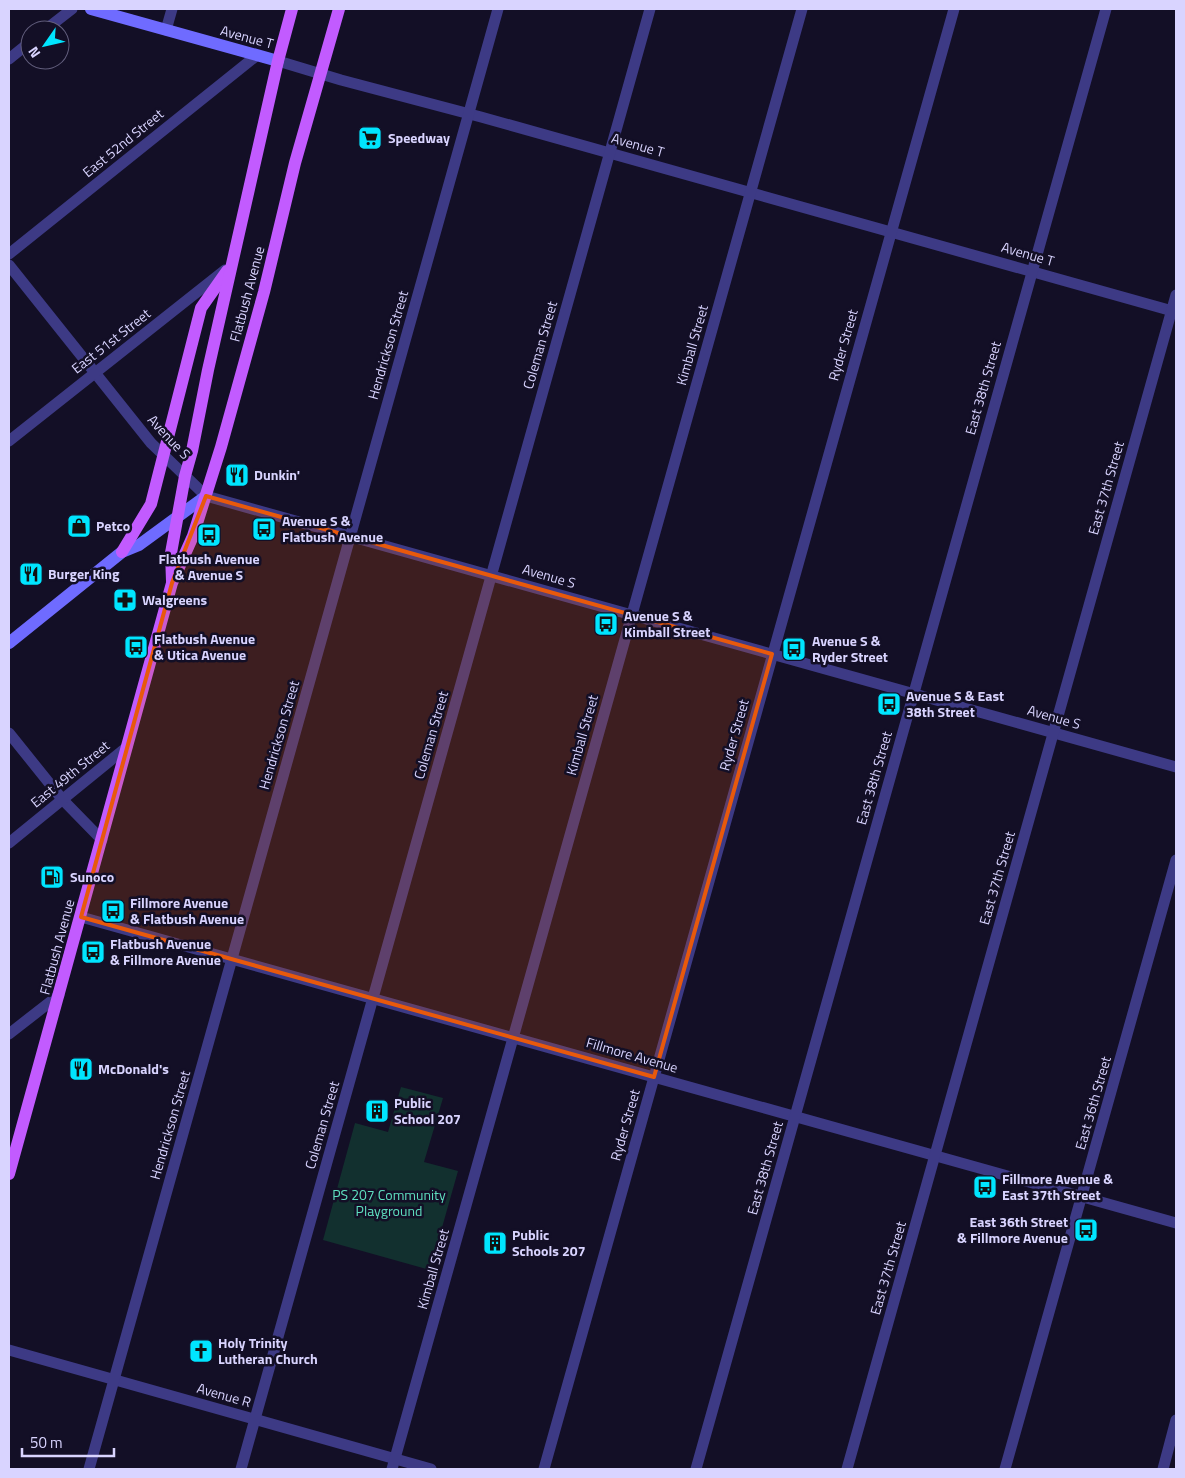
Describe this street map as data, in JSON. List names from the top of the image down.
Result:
{
  "streets": {
    "main road": ["Avenue T", "Flatbush Avenue"],
    "street": [
      "East 52nd Street",
      "East 51st Street",
      "Hendrickson Street",
      "Coleman Street",
      "Kimball Street",
      "Ryder Street",
      "East 38th Street",
      "Avenue S",
      "East 37th Street",
      "East 49th Street",
      "Fillmore Avenue",
      "East 36th Street",
      "Avenue R"
    ]
  },
  "crossings": [
    ["Avenue T", "East 52nd Street"],
    ["Avenue T", "Flatbush Avenue"],
    ["Avenue T", "Hendrickson Street"],
    ["Avenue T", "Coleman Street"],
    ["Avenue T", "Kimball Street"],
    ["Avenue T", "Ryder Street"],
    ["Avenue T", "East 38th Street"],
    ["Avenue T", "East 37th Street"],
    ["Flatbush Avenue", "East 51st Street"],
    ["Flatbush Avenue", "Avenue S"],
    ["Flatbush Avenue", "East 49th Street"],
    ["Flatbush Avenue", "Fillmore Avenue"],
    ["East 51st Street", "Avenue S"],
    ["Hendrickson Street", "Avenue S"],
    ["Hendrickson Street", "Fillmore Avenue"],
    ["Hendrickson Street", "Avenue R"],
    ["Coleman Street", "Avenue S"],
    ["Coleman Street", "Fillmore Avenue"],
    ["Coleman Street", "Avenue R"],
    ["Kimball Street", "Avenue S"],
    ["Kimball Street", "Fillmore Avenue"],
    ["Kimball Street", "Avenue R"],
    ["Ryder Street", "Avenue S"],
    ["Ryder Street", "Fillmore Avenue"],
    ["East 38th Street", "Avenue S"],
    ["East 38th Street", "Fillmore Avenue"],
    ["Avenue S", "East 37th Street"],
    ["East 37th Street", "Fillmore Avenue"],
    ["Fillmore Avenue", "East 36th Street"]
  ],
  "parks": ["PS 207 Community Playground"],
  "places": {
    "supermarket": ["Speedway"],
    "restaurant": ["Dunkin'", "Burger King", "McDonald's"],
    "shop": ["Petco"],
    "bus stop": [
      "Avenue S & Flatbush Avenue",
      "Flatbush Avenue & Avenue S",
      "Avenue S & Kimball Street",
      "Flatbush Avenue & Utica Avenue",
      "Avenue S & Ryder Street",
      "Avenue S & East 38th Street",
      "Fillmore Avenue & Flatbush Avenue",
      "Flatbush Avenue & Fillmore Avenue",
      "Fillmore Avenue & East 37th Street",
      "East 36th Street & Fillmore Avenue"
    ],
    "pharmacy": ["Walgreens"],
    "fuel station": ["Sunoco"],
    "building": ["Public School 207", "Public Schools 207"],
    "church": ["Holy Trinity Lutheran Church"]
  },
  "scale_bar": "50 m",
  "north": "bottom left"
}
